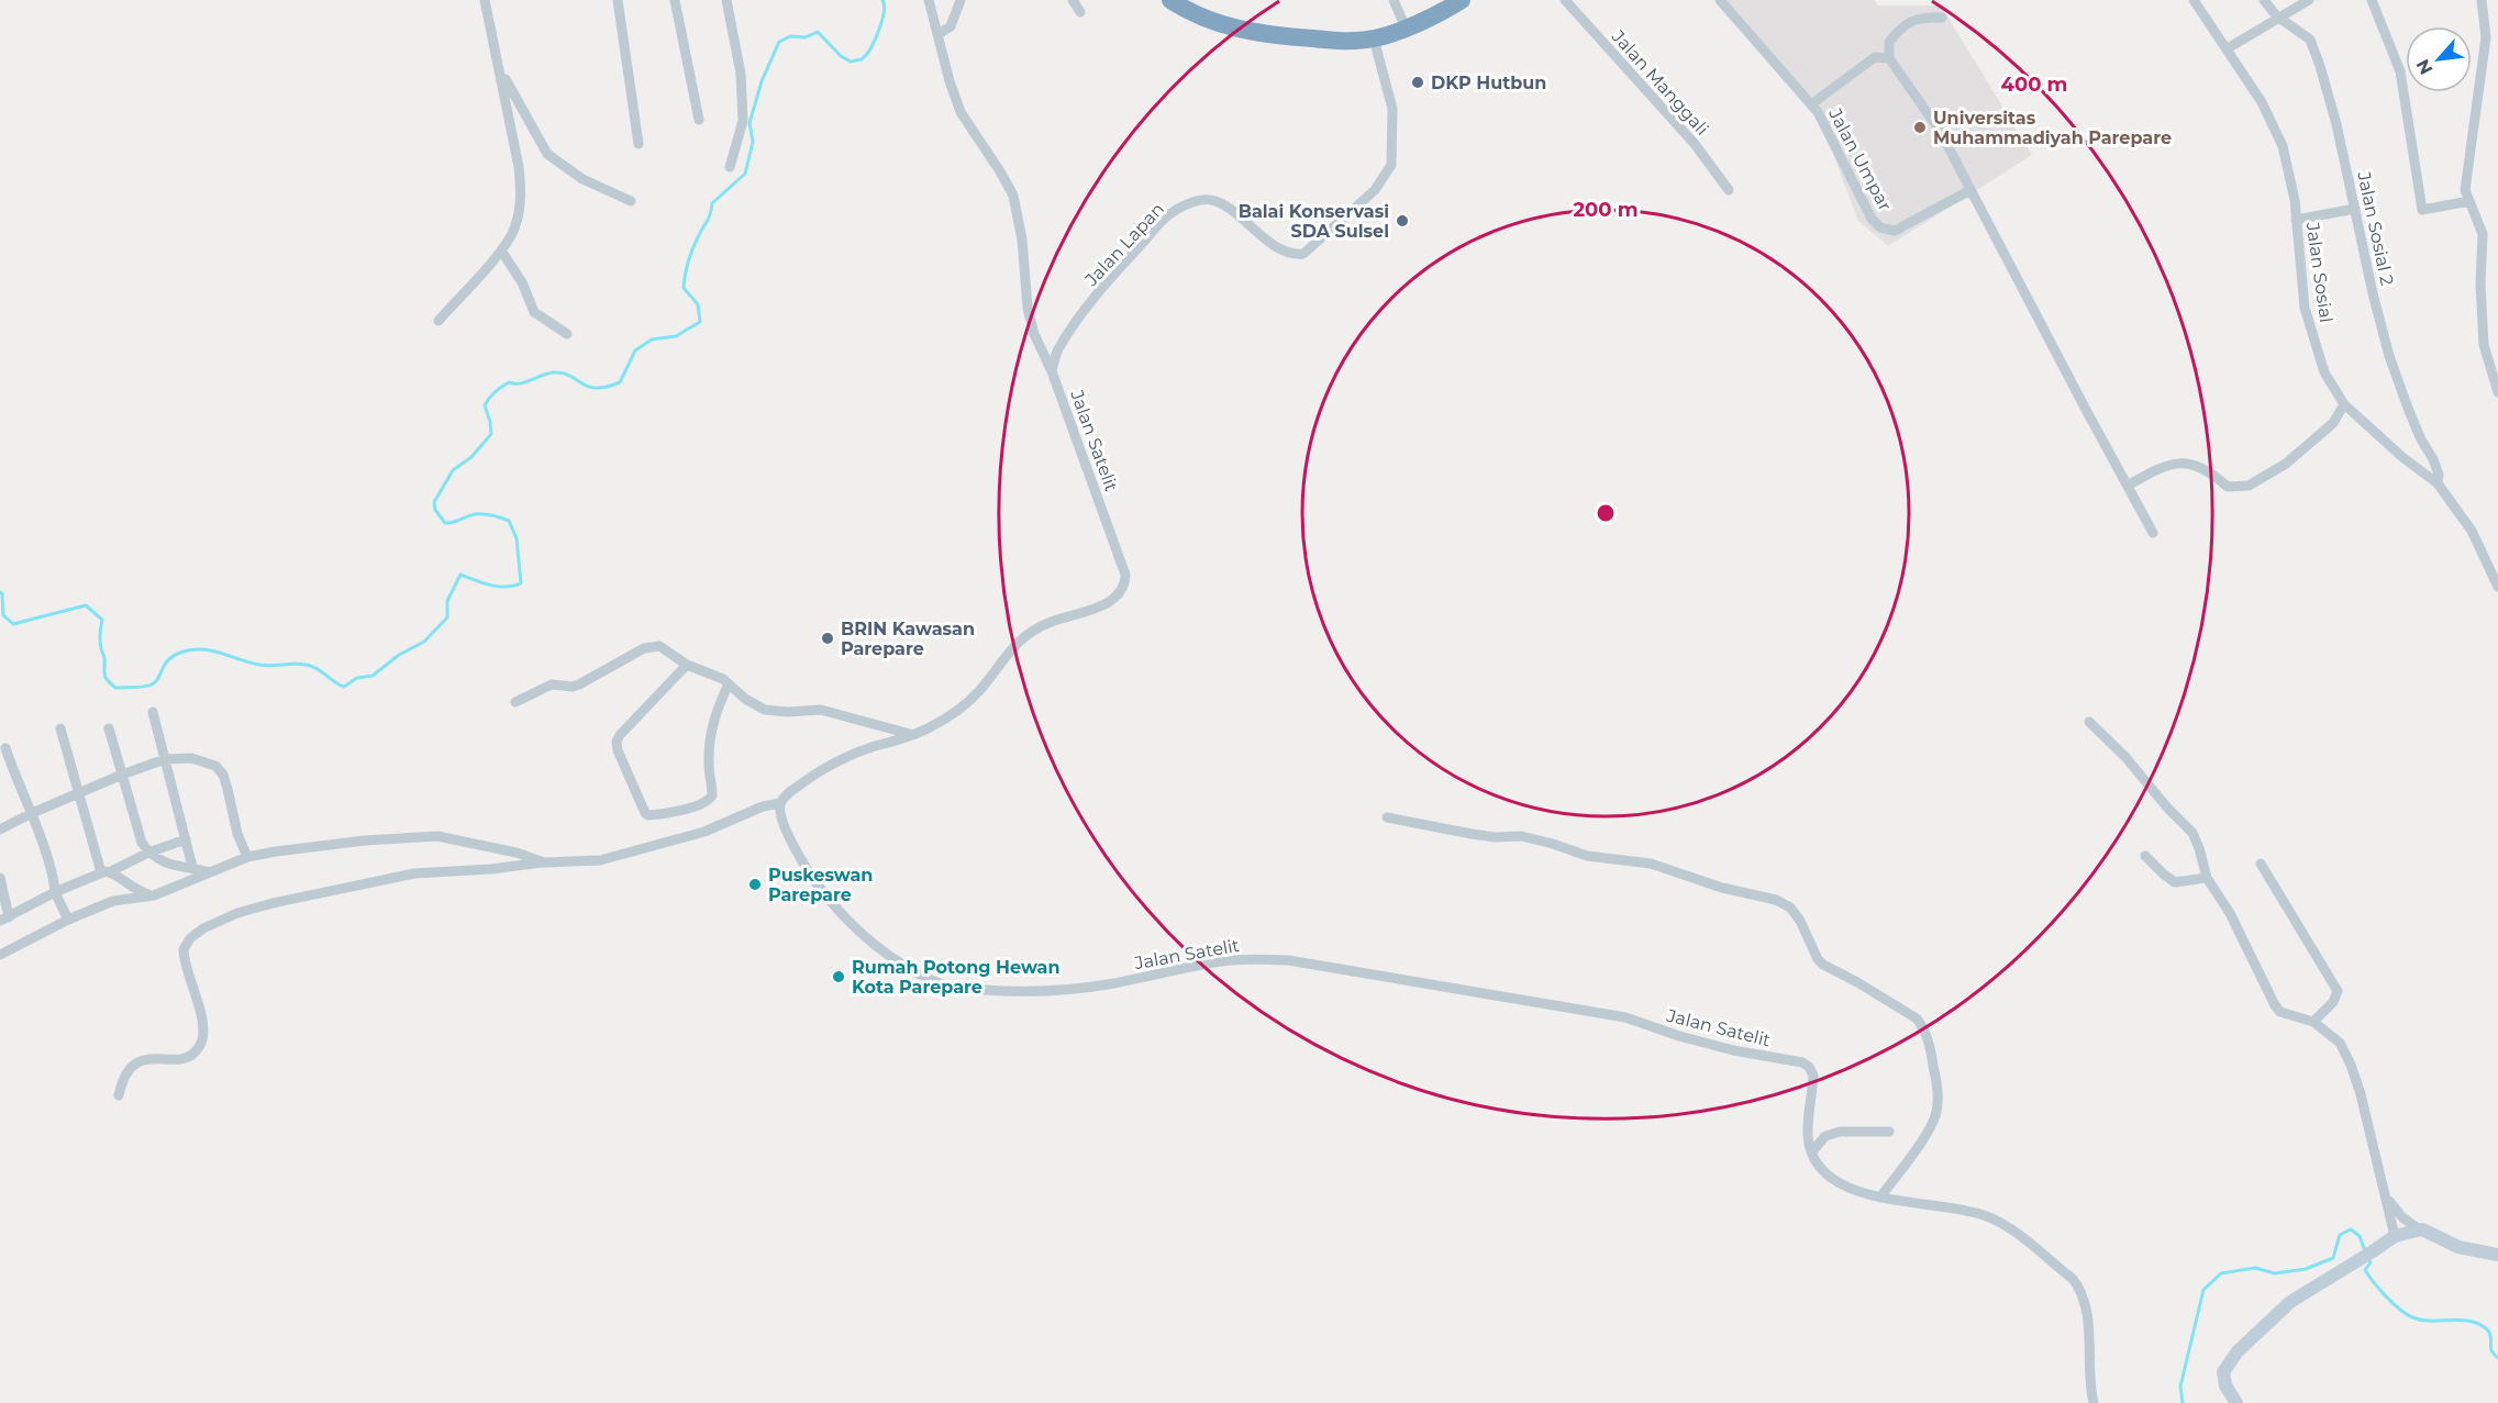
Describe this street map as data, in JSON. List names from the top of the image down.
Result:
{
  "streets": {
    "street": [
      "Jalan Manggali",
      "Jalan Umpar",
      "Jalan Sosial 2",
      "Jalan Lapan",
      "Jalan Sosial",
      "Jalan Satelit"
    ]
  },
  "crossings": [
    ["Jalan Sosial 2", "Jalan Sosial"],
    ["Jalan Lapan", "Jalan Satelit"]
  ],
  "places": [
    "DKP Hutbun",
    "Universitas Muhammadiyah Parepare",
    "Balai Konservasi SDA Sulsel",
    "BRIN Kawasan Parepare",
    "Puskeswan Parepare",
    "Rumah Potong Hewan Kota Parepare"
  ],
  "north": "bottom left",
  "rings": ["400 m", "200 m"]
}
